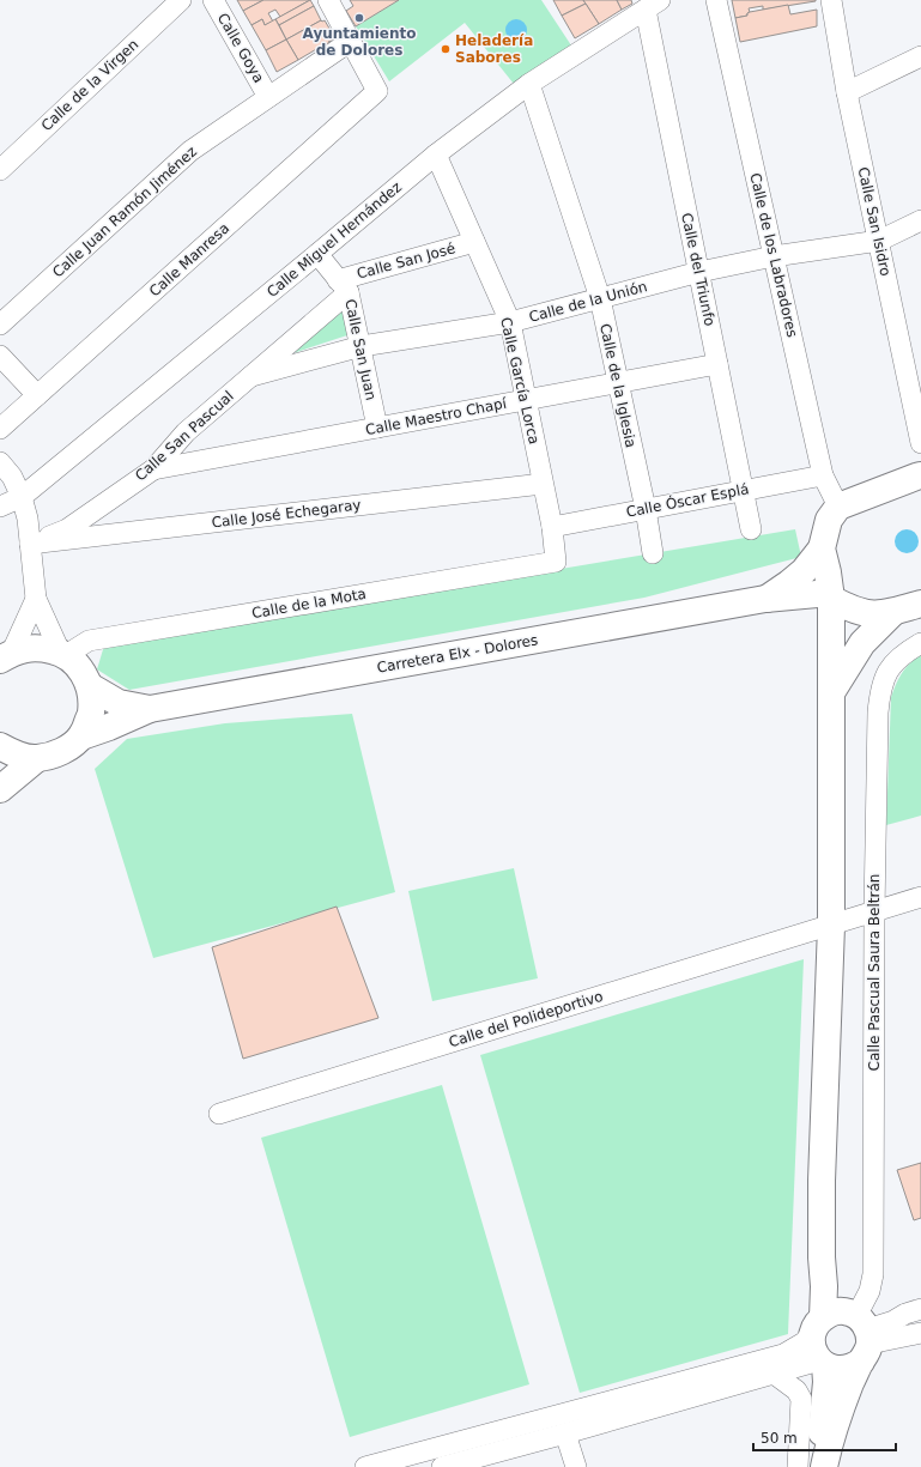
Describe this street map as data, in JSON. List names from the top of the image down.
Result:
{
  "streets": {
    "main road": ["Carretera Elx - Dolores"],
    "street": [
      "Calle Goya",
      "Calle de la Virgen",
      "Calle Juan Ramón Jiménez",
      "Calle San Isidro",
      "Calle Miguel Hernández",
      "Calle de los Labradores",
      "Calle Manresa",
      "Calle San José",
      "Calle del Triunfo",
      "Calle de la Unión",
      "Calle San Juan",
      "Calle García Lorca",
      "Calle de la Iglesia",
      "Calle Maestro Chapí",
      "Calle San Pascual",
      "Calle Óscar Esplá",
      "Calle José Echegaray",
      "Calle de la Mota",
      "Calle Pascual Saura Beltrán",
      "Calle del Polideportivo"
    ]
  },
  "crossings": [
    ["Calle Goya", "Calle Juan Ramón Jiménez"],
    ["Calle Juan Ramón Jiménez", "Calle Manresa"],
    ["Calle San Isidro", "Calle de la Unión"],
    ["Calle Miguel Hernández", "Calle del Triunfo"],
    ["Calle Miguel Hernández", "Calle San Juan"],
    ["Calle Miguel Hernández", "Calle García Lorca"],
    ["Calle Miguel Hernández", "Calle de la Iglesia"],
    ["Calle de los Labradores", "Calle de la Unión"],
    ["Calle de los Labradores", "Calle Óscar Esplá"],
    ["Calle San José", "Calle San Juan"],
    ["Calle San José", "Calle García Lorca"],
    ["Calle San José", "Calle San Pascual"],
    ["Calle del Triunfo", "Calle de la Unión"],
    ["Calle del Triunfo", "Calle Maestro Chapí"],
    ["Calle del Triunfo", "Calle Óscar Esplá"],
    ["Calle de la Unión", "Calle San Juan"],
    ["Calle de la Unión", "Calle García Lorca"],
    ["Calle de la Unión", "Calle de la Iglesia"],
    ["Calle de la Unión", "Calle San Pascual"],
    ["Calle San Juan", "Calle Maestro Chapí"],
    ["Calle San Juan", "Calle San Pascual"],
    ["Calle García Lorca", "Calle Maestro Chapí"],
    ["Calle García Lorca", "Calle Óscar Esplá"],
    ["Calle García Lorca", "Calle José Echegaray"],
    ["Calle García Lorca", "Calle de la Mota"],
    ["Calle de la Iglesia", "Calle Maestro Chapí"],
    ["Calle de la Iglesia", "Calle Óscar Esplá"],
    ["Calle Maestro Chapí", "Calle San Pascual"],
    ["Calle San Pascual", "Calle José Echegaray"],
    ["Calle Pascual Saura Beltrán", "Calle del Polideportivo"]
  ],
  "places": ["Ayuntamiento de Dolores", "Heladería Sabores"],
  "scale_bar": "50 m"
}
